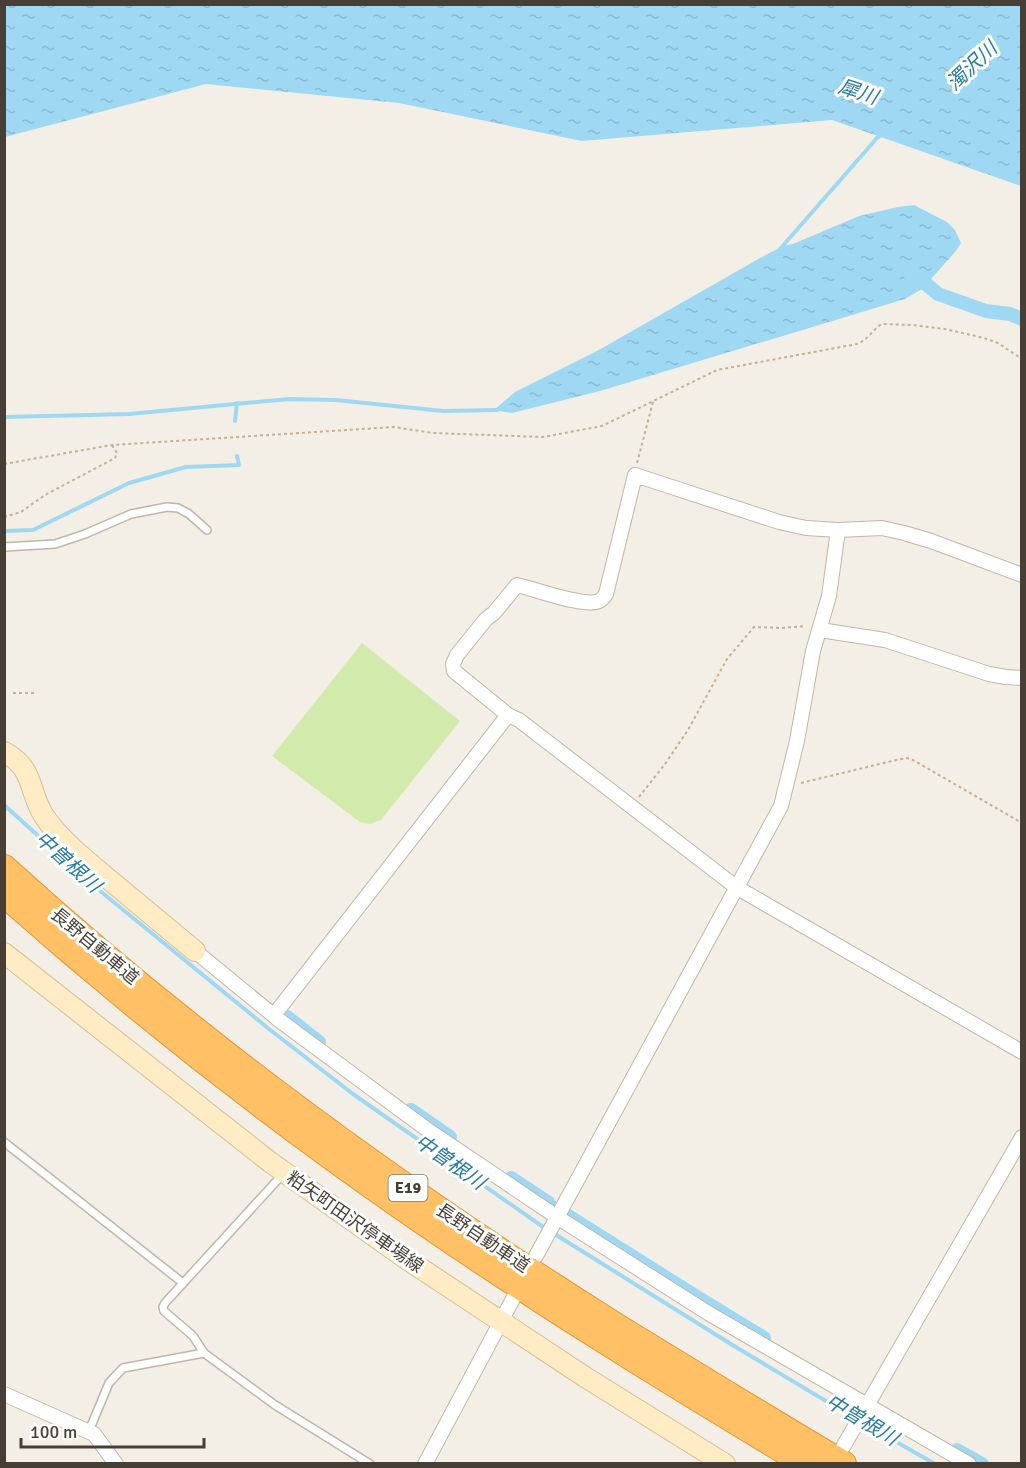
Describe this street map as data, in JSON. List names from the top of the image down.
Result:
{
  "streets": {
    "highway": ["長野自動車道", "E19"],
    "main road": ["粕矢町田沢停車場線"]
  },
  "water": ["濁沢川", "犀川", "中曽根川"],
  "scale_bar": "100 m"
}
